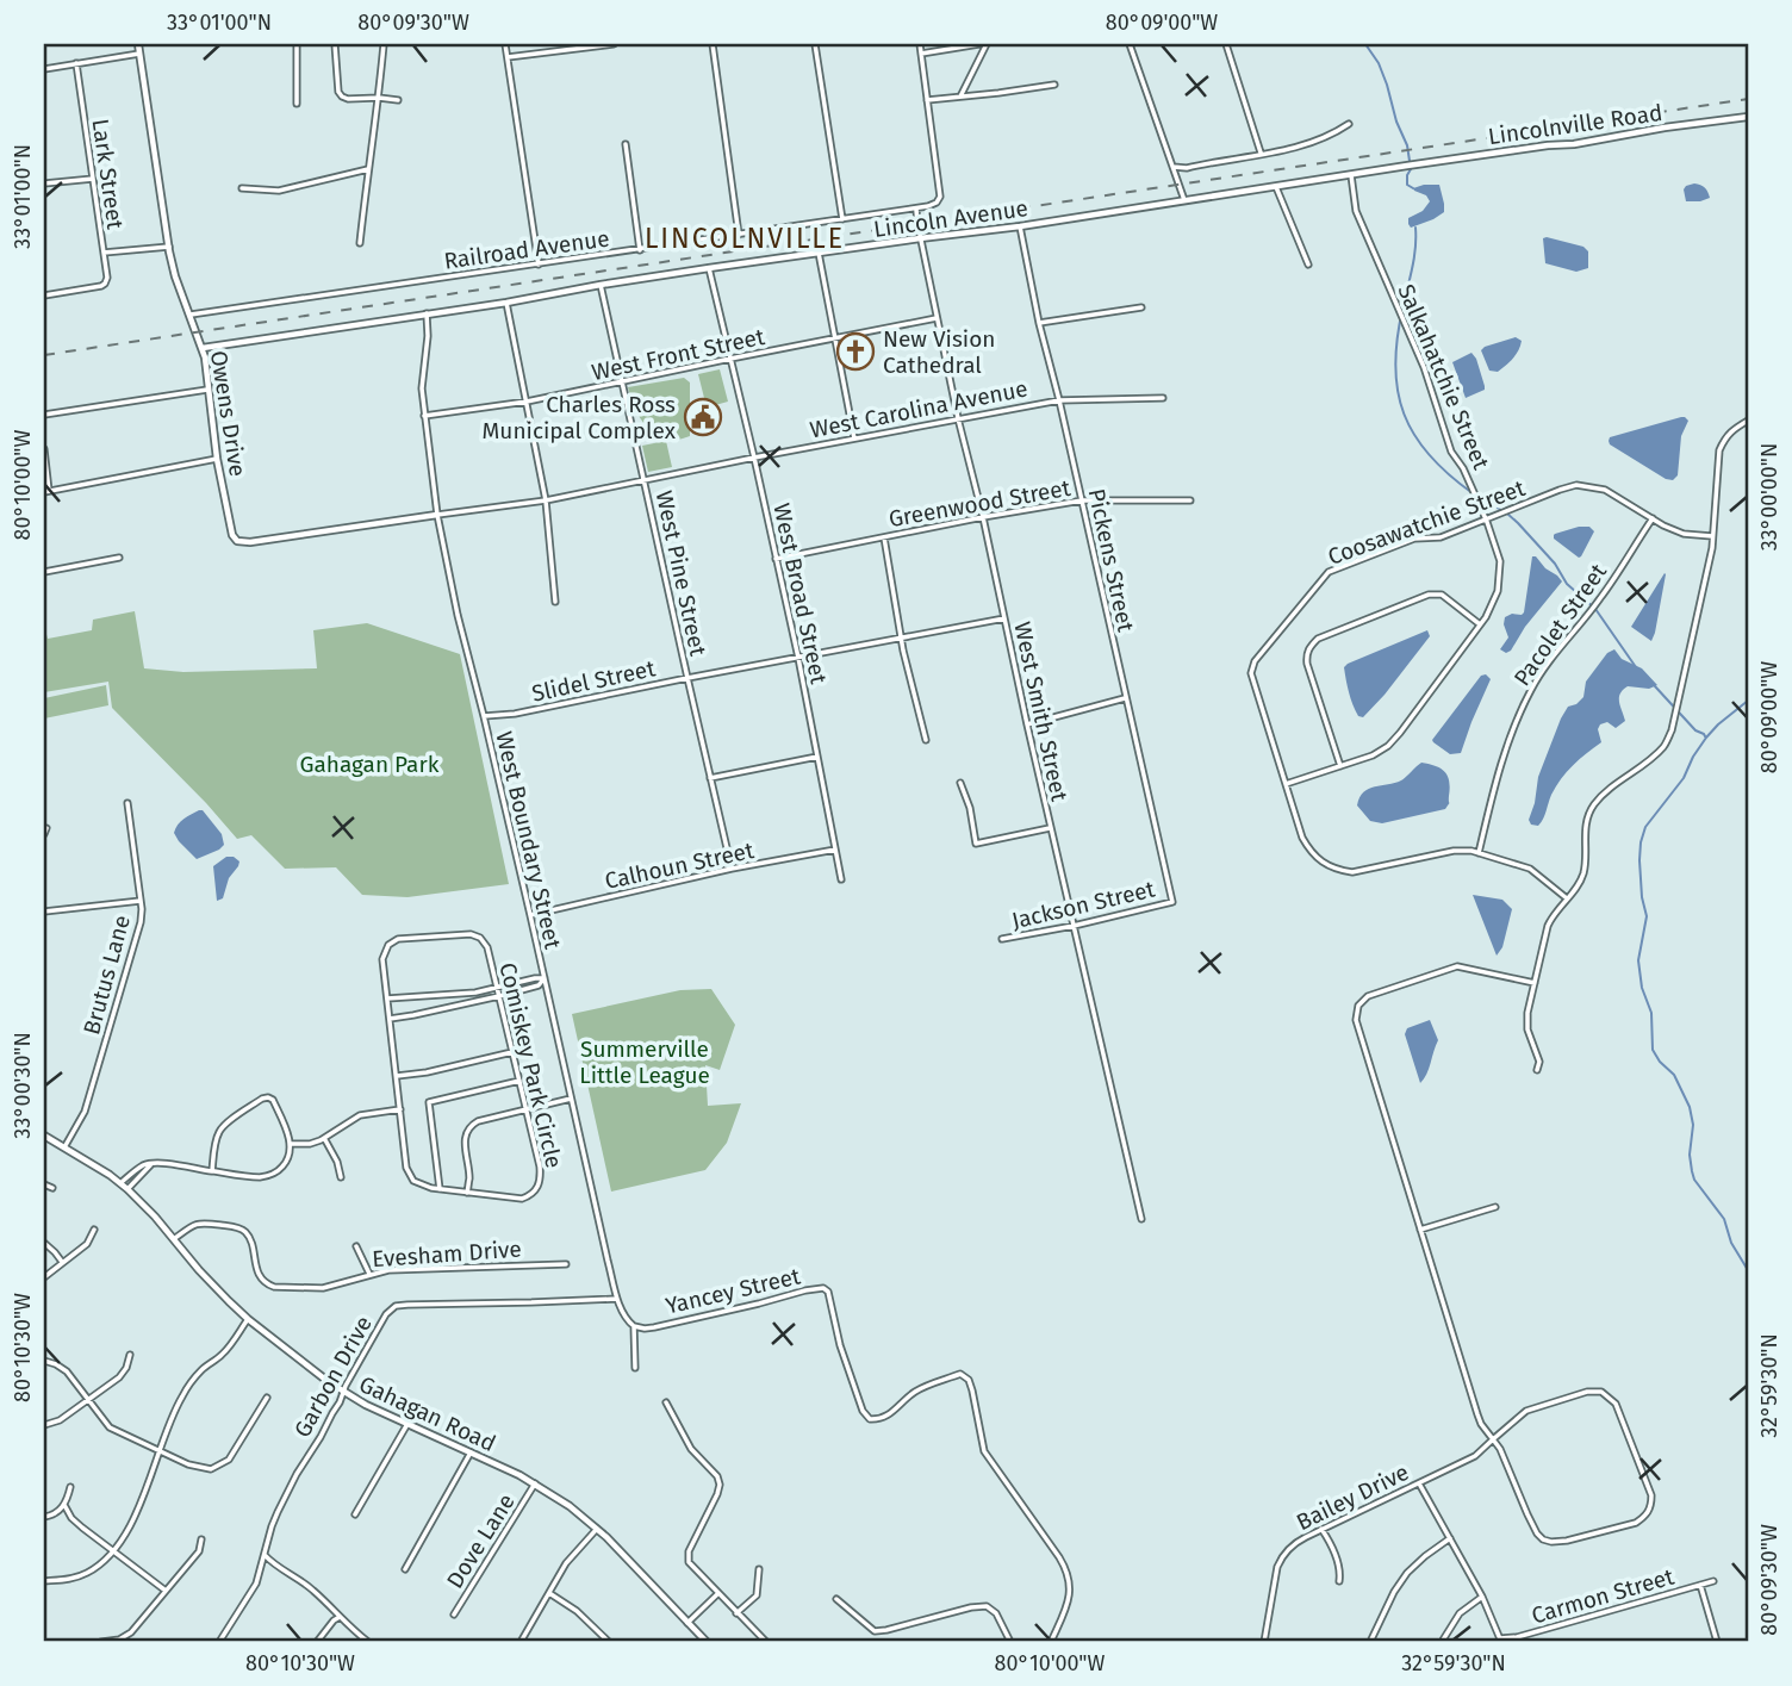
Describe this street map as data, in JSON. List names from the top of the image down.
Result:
{
  "streets": {
    "street": [
      "Lincolnville Road",
      "Lark Street",
      "Lincoln Avenue",
      "Railroad Avenue",
      "West Front Street",
      "Salkahatchie Street",
      "West Carolina Avenue",
      "Owens Drive",
      "Greenwood Street",
      "Coosawatchie Street",
      "Pickens Street",
      "West Pine Street",
      "West Broad Street",
      "Pacolet Street",
      "Slidel Street",
      "West Smith Street",
      "West Boundary Street",
      "Calhoun Street",
      "Jackson Street",
      "Brutus Lane",
      "Comiskey Park Circle",
      "Evesham Drive",
      "Yancey Street",
      "Garbon Drive",
      "Gahagan Road",
      "Bailey Drive",
      "Dove Lane",
      "Carmon Street"
    ]
  },
  "crossings": [
    ["Lincolnville Road", "Lincoln Avenue"],
    ["Lincoln Avenue", "Salkahatchie Street"],
    ["Lincoln Avenue", "Owens Drive"],
    ["Lincoln Avenue", "Pickens Street"],
    ["Lincoln Avenue", "West Pine Street"],
    ["Lincoln Avenue", "West Broad Street"],
    ["Lincoln Avenue", "West Smith Street"],
    ["Lincoln Avenue", "West Boundary Street"],
    ["Railroad Avenue", "Owens Drive"],
    ["Railroad Avenue", "West Smith Street"],
    ["West Front Street", "West Pine Street"],
    ["West Front Street", "West Broad Street"],
    ["West Front Street", "West Smith Street"],
    ["West Front Street", "West Boundary Street"],
    ["Salkahatchie Street", "Coosawatchie Street"],
    ["West Carolina Avenue", "Owens Drive"],
    ["West Carolina Avenue", "Pickens Street"],
    ["West Carolina Avenue", "West Pine Street"],
    ["West Carolina Avenue", "West Broad Street"],
    ["West Carolina Avenue", "West Smith Street"],
    ["West Carolina Avenue", "West Boundary Street"],
    ["Owens Drive", "West Boundary Street"],
    ["Greenwood Street", "Pickens Street"],
    ["Greenwood Street", "West Broad Street"],
    ["Greenwood Street", "West Smith Street"],
    ["Coosawatchie Street", "Pacolet Street"],
    ["Pickens Street", "Jackson Street"],
    ["West Pine Street", "Slidel Street"],
    ["West Pine Street", "Calhoun Street"],
    ["West Broad Street", "Slidel Street"],
    ["West Broad Street", "Calhoun Street"],
    ["Slidel Street", "West Smith Street"],
    ["Slidel Street", "West Boundary Street"],
    ["West Smith Street", "Jackson Street"],
    ["West Boundary Street", "Calhoun Street"],
    ["West Boundary Street", "Yancey Street"],
    ["West Boundary Street", "Garbon Drive"],
    ["Brutus Lane", "Gahagan Road"],
    ["Evesham Drive", "Gahagan Road"],
    ["Garbon Drive", "Gahagan Road"],
    ["Gahagan Road", "Dove Lane"]
  ],
  "districts": ["LINCOLNVILLE"],
  "parks": ["Gahagan Park", "Summerville Little League"],
  "places": {
    "church": ["New Vision Cathedral"],
    "public building": ["Charles Ross Municipal Complex"]
  },
  "coordinates": [
    "33°01'00\"N",
    "80°09'30\"W",
    "80°09'00\"W",
    "80°10'00\"W",
    "33°00'00\"N",
    "33°00'30\"N",
    "80°10'30\"W",
    "32°59'30\"N"
  ]
}
